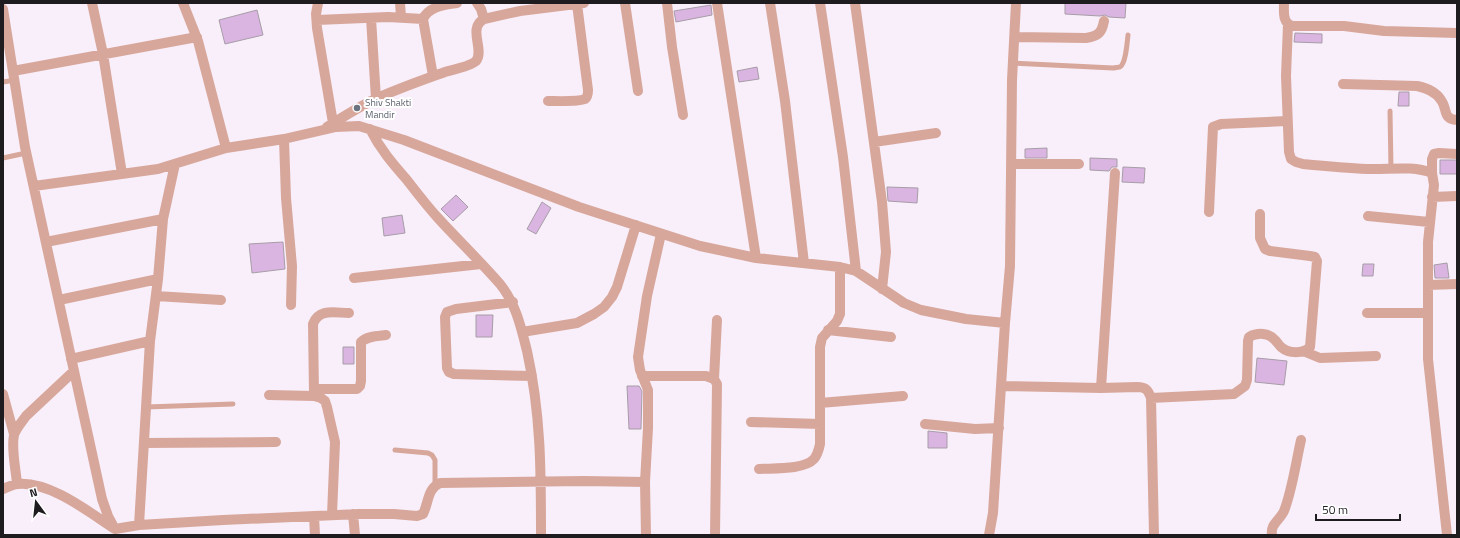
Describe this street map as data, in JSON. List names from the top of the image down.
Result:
{
  "places": ["Shiv Shakti Mandir"],
  "scale_bar": "50 m",
  "north": "top"
}
